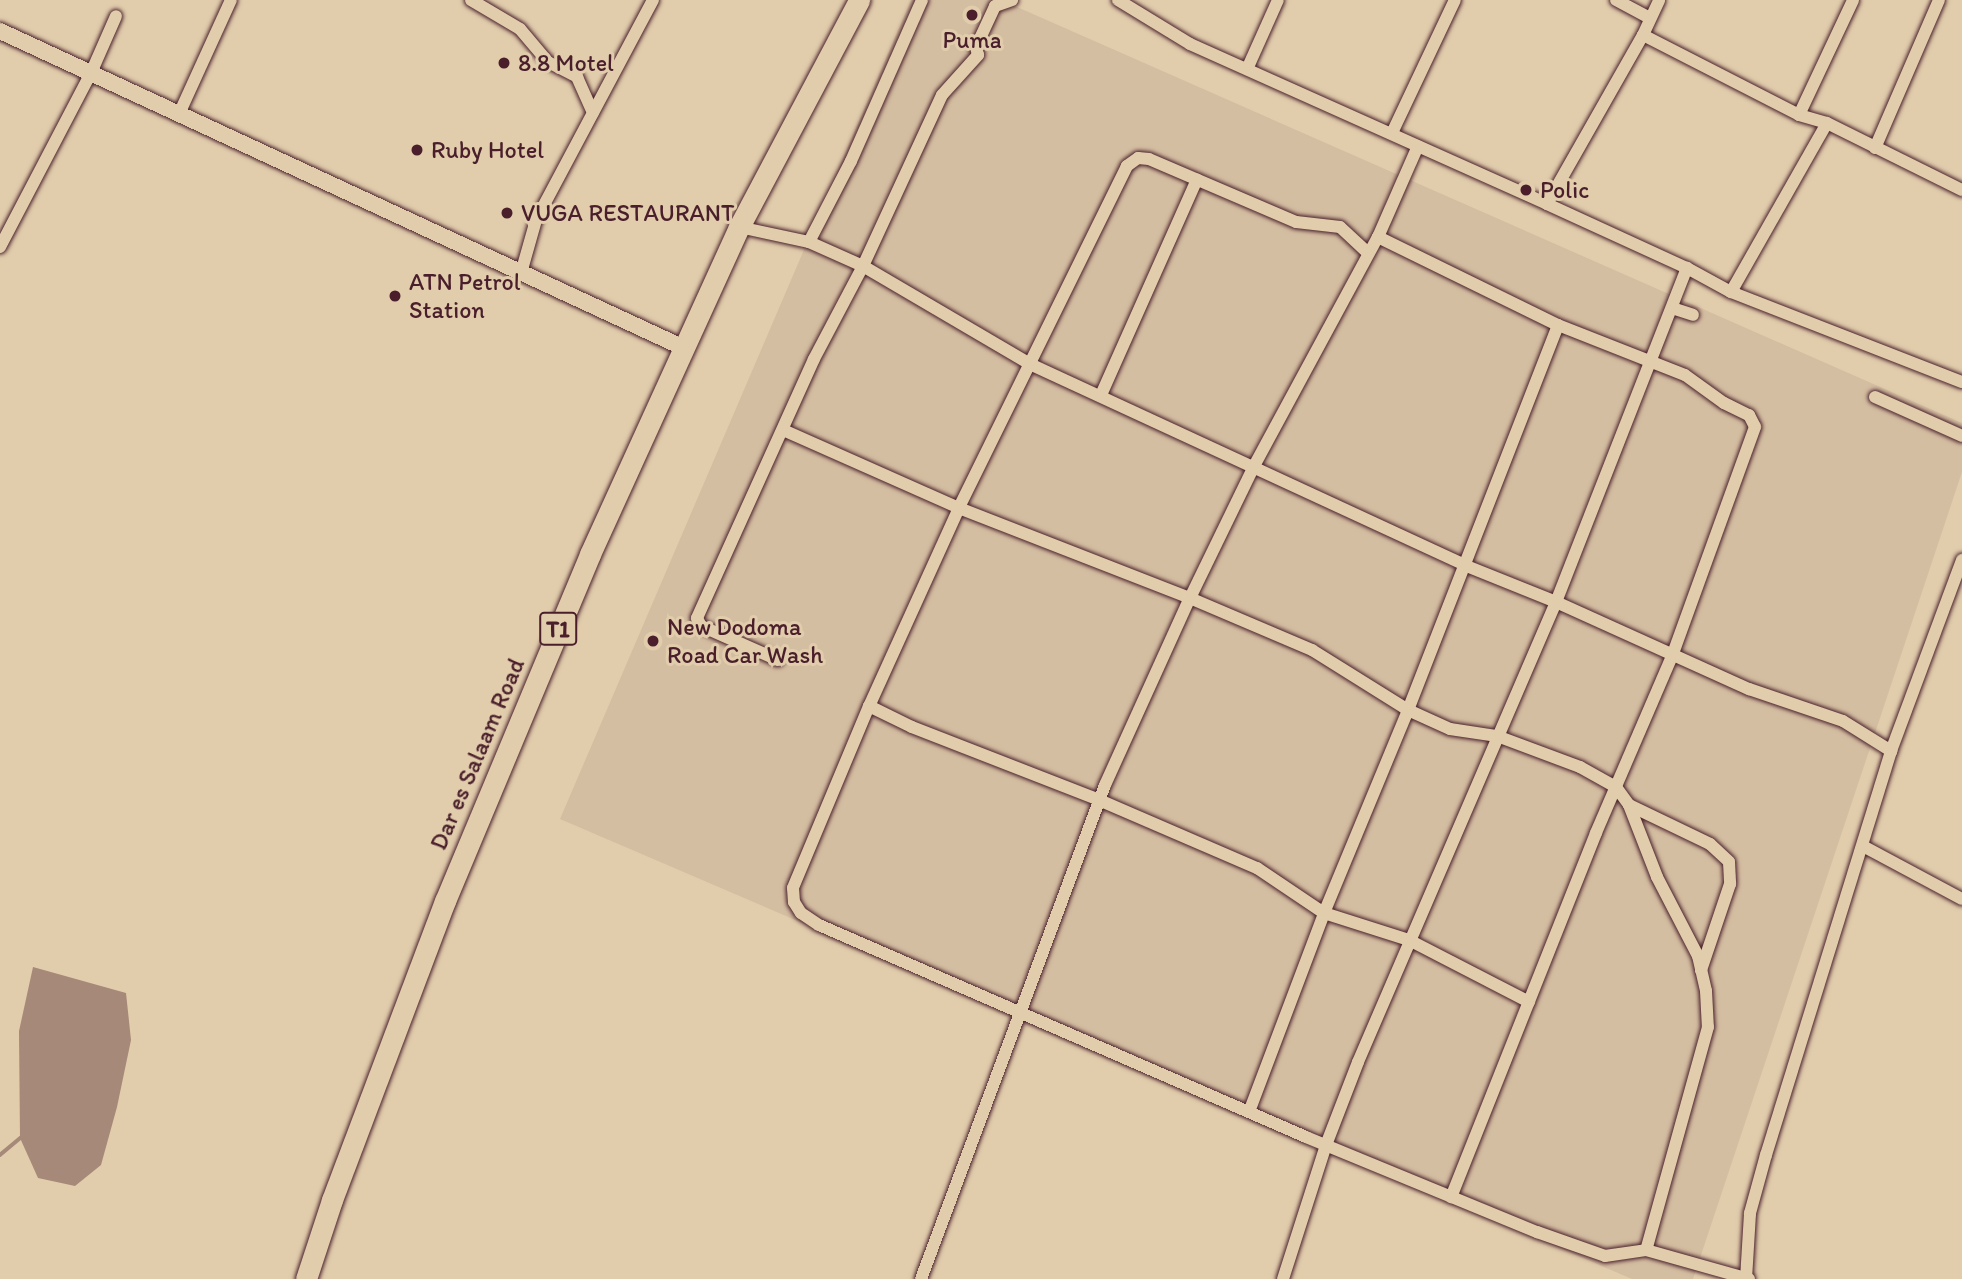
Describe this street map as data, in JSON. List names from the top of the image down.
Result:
{
  "streets": {
    "highway": ["T1", "Dar es Salaam Road"]
  },
  "places": [
    "Puma",
    "8.8 Motel",
    "Ruby Hotel",
    "Polic",
    "VUGA RESTAURANT",
    "ATN Petrol Station",
    "New Dodoma Road Car Wash"
  ]
}
